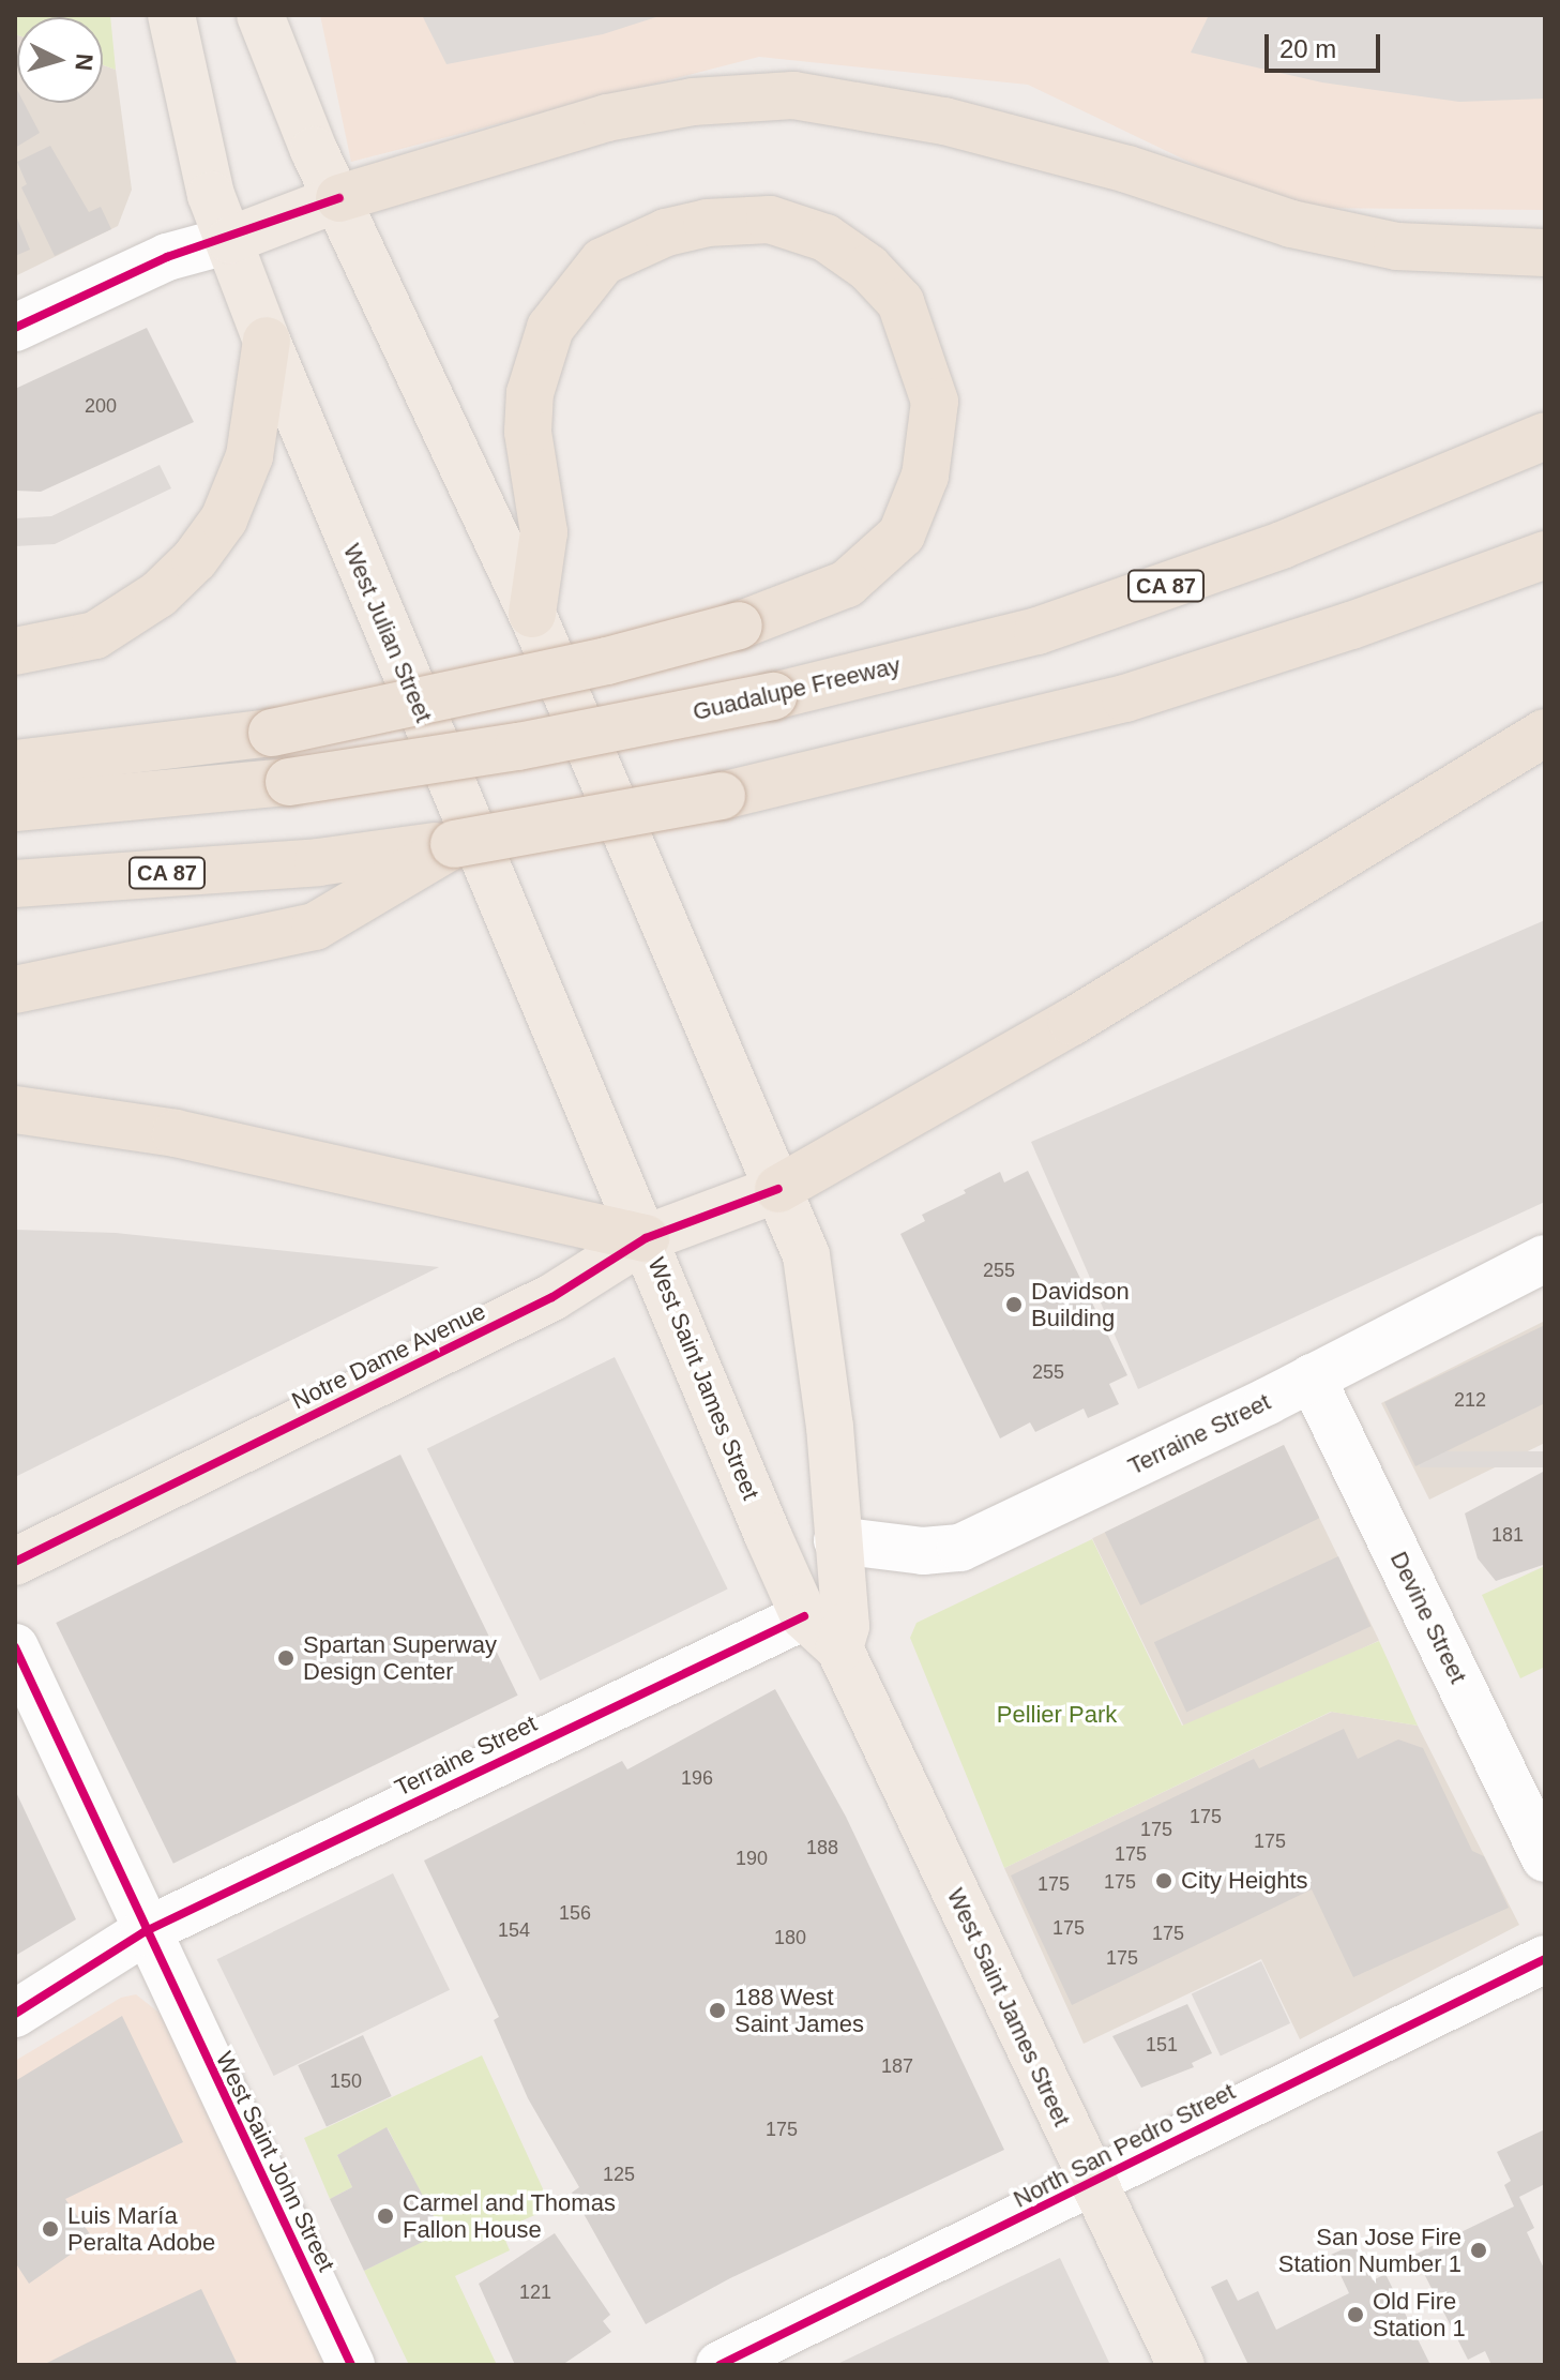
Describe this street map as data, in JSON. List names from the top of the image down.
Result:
{
  "streets": {
    "highway": ["CA 87", "Guadalupe Freeway"],
    "main road": ["West Julian Street", "Notre Dame Avenue", "West Saint James Street"],
    "street": [
      "Terraine Street",
      "Devine Street",
      "North San Pedro Street",
      "West Saint John Street"
    ]
  },
  "crossings": [
    ["West Julian Street", "Notre Dame Avenue"],
    ["West Julian Street", "West Saint James Street"],
    ["Notre Dame Avenue", "West Saint James Street"],
    ["West Saint James Street", "Terraine Street"],
    ["West Saint James Street", "North San Pedro Street"],
    ["Terraine Street", "Devine Street"],
    ["Terraine Street", "West Saint John Street"]
  ],
  "parks": ["Pellier Park"],
  "places": [
    "Davidson Building",
    "Spartan Superway Design Center",
    "City Heights",
    "188 West Saint James",
    "Carmel and Thomas Fallon House",
    "Luis María Peralta Adobe",
    "San Jose Fire Station Number 1",
    "Old Fire Station 1"
  ],
  "house_numbers": [
    "200",
    "255",
    "255",
    "212",
    "181",
    "196",
    "175",
    "175",
    "175",
    "188",
    "175",
    "190",
    "175",
    "175",
    "156",
    "175",
    "154",
    "175",
    "180",
    "175",
    "151",
    "187",
    "150",
    "175",
    "125",
    "121"
  ],
  "scale_bar": "20 m",
  "north": "right"
}
